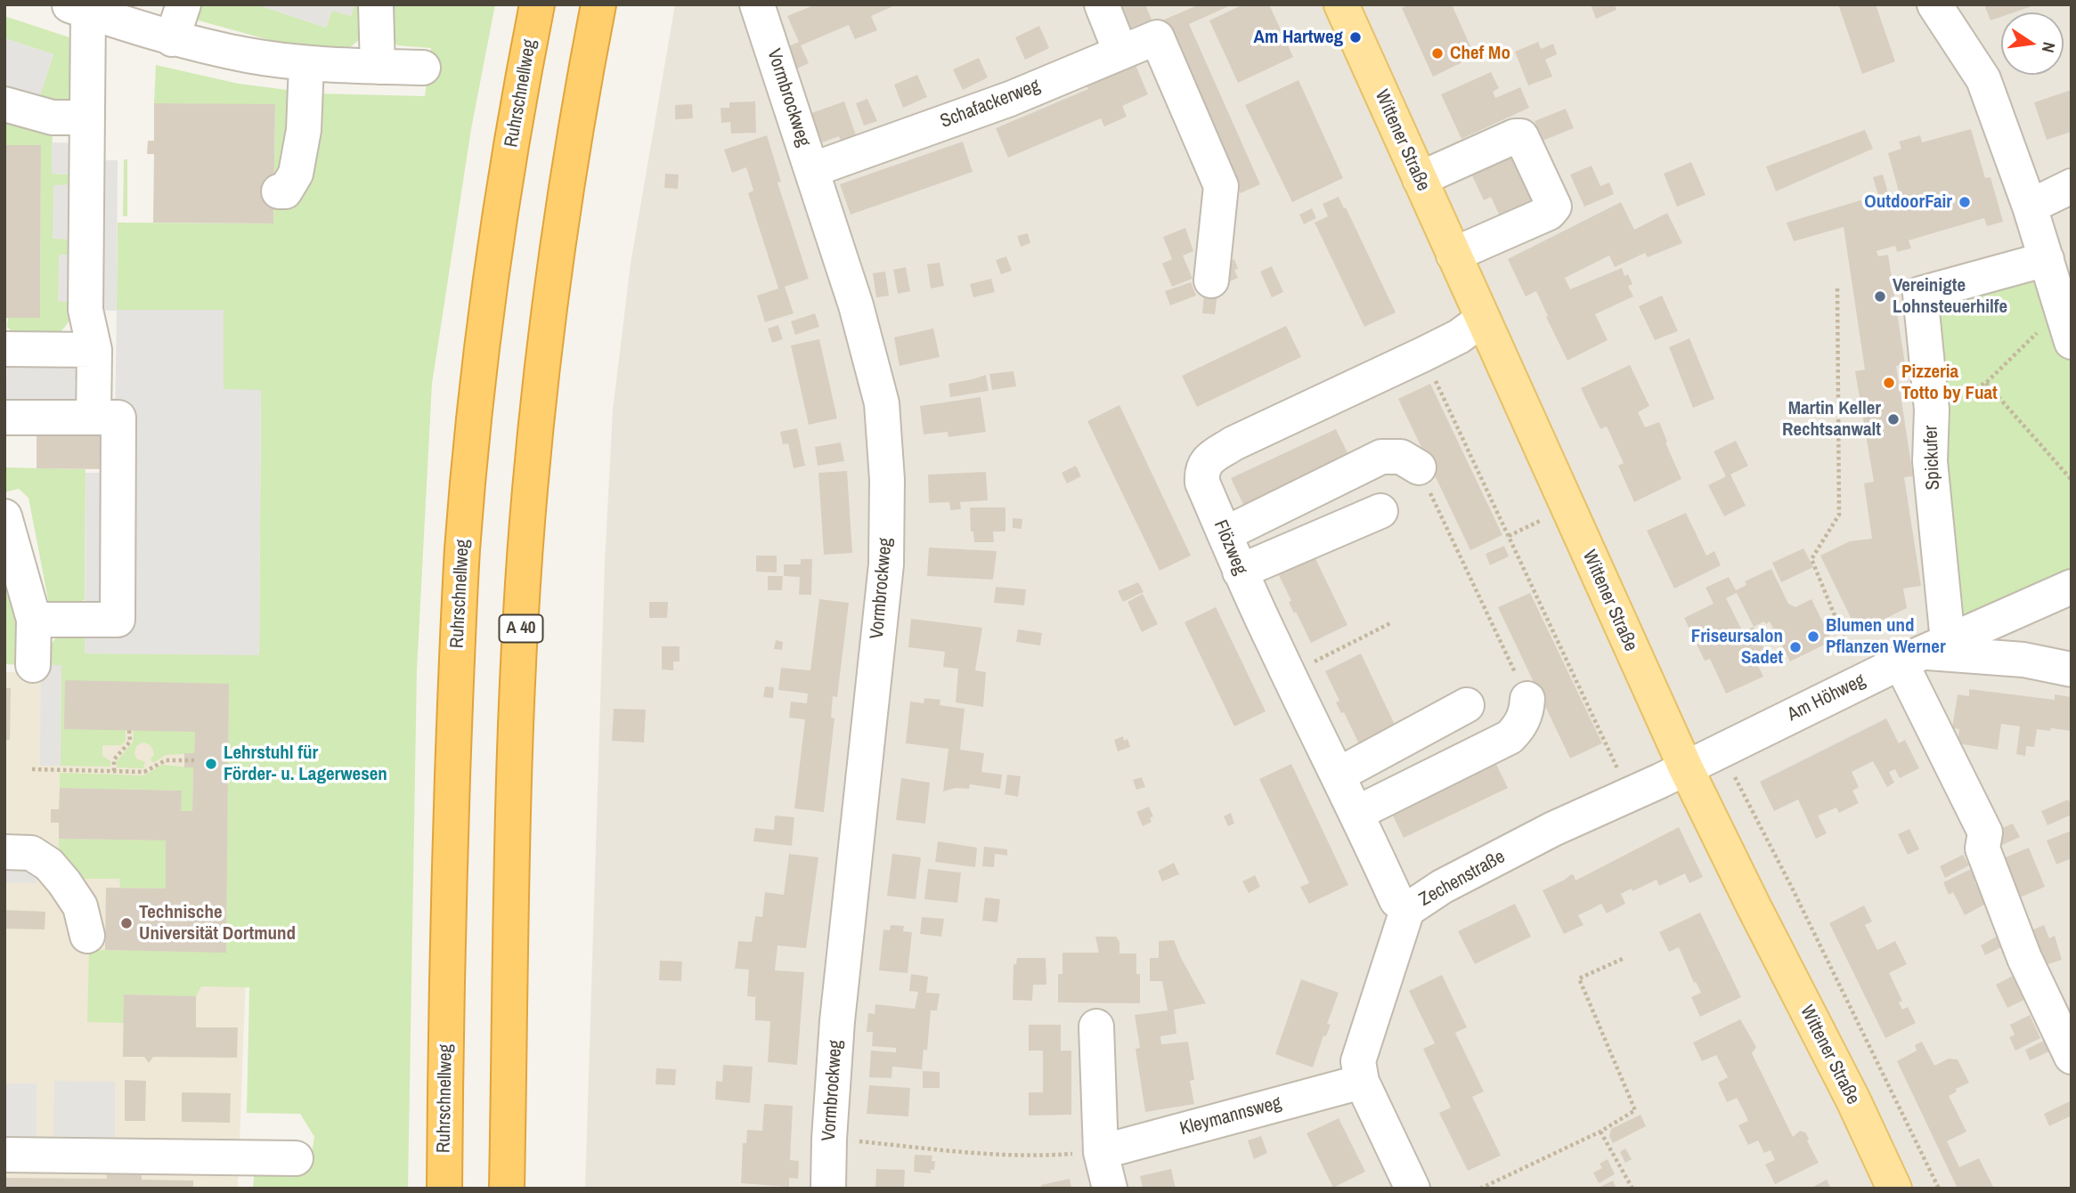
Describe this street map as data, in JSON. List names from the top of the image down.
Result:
{
  "streets": {
    "highway": ["Ruhrschnellweg", "A 40"],
    "main road": ["Wittener Straße"],
    "street": [
      "Vormbrockweg",
      "Schafackerweg",
      "Spickufer",
      "Flözweg",
      "Am Höhweg",
      "Zechenstraße",
      "Kleymannsweg"
    ]
  },
  "crossings": [
    ["Vormbrockweg", "Schafackerweg"],
    ["Wittener Straße", "Flözweg"],
    ["Wittener Straße", "Am Höhweg"],
    ["Wittener Straße", "Zechenstraße"],
    ["Spickufer", "Am Höhweg"],
    ["Flözweg", "Zechenstraße"],
    ["Am Höhweg", "Zechenstraße"],
    ["Zechenstraße", "Kleymannsweg"]
  ],
  "places": [
    "Am Hartweg",
    "Chef Mo",
    "OutdoorFair",
    "Vereinigte Lohnsteuerhilfe",
    "Pizzeria Totto by Fuat",
    "Martin Keller Rechtsanwalt",
    "Blumen und Pflanzen Werner",
    "Friseursalon Sadet",
    "Lehrstuhl für Förder- u. Lagerwesen",
    "Technische Universität Dortmund"
  ],
  "north": "right"
}
